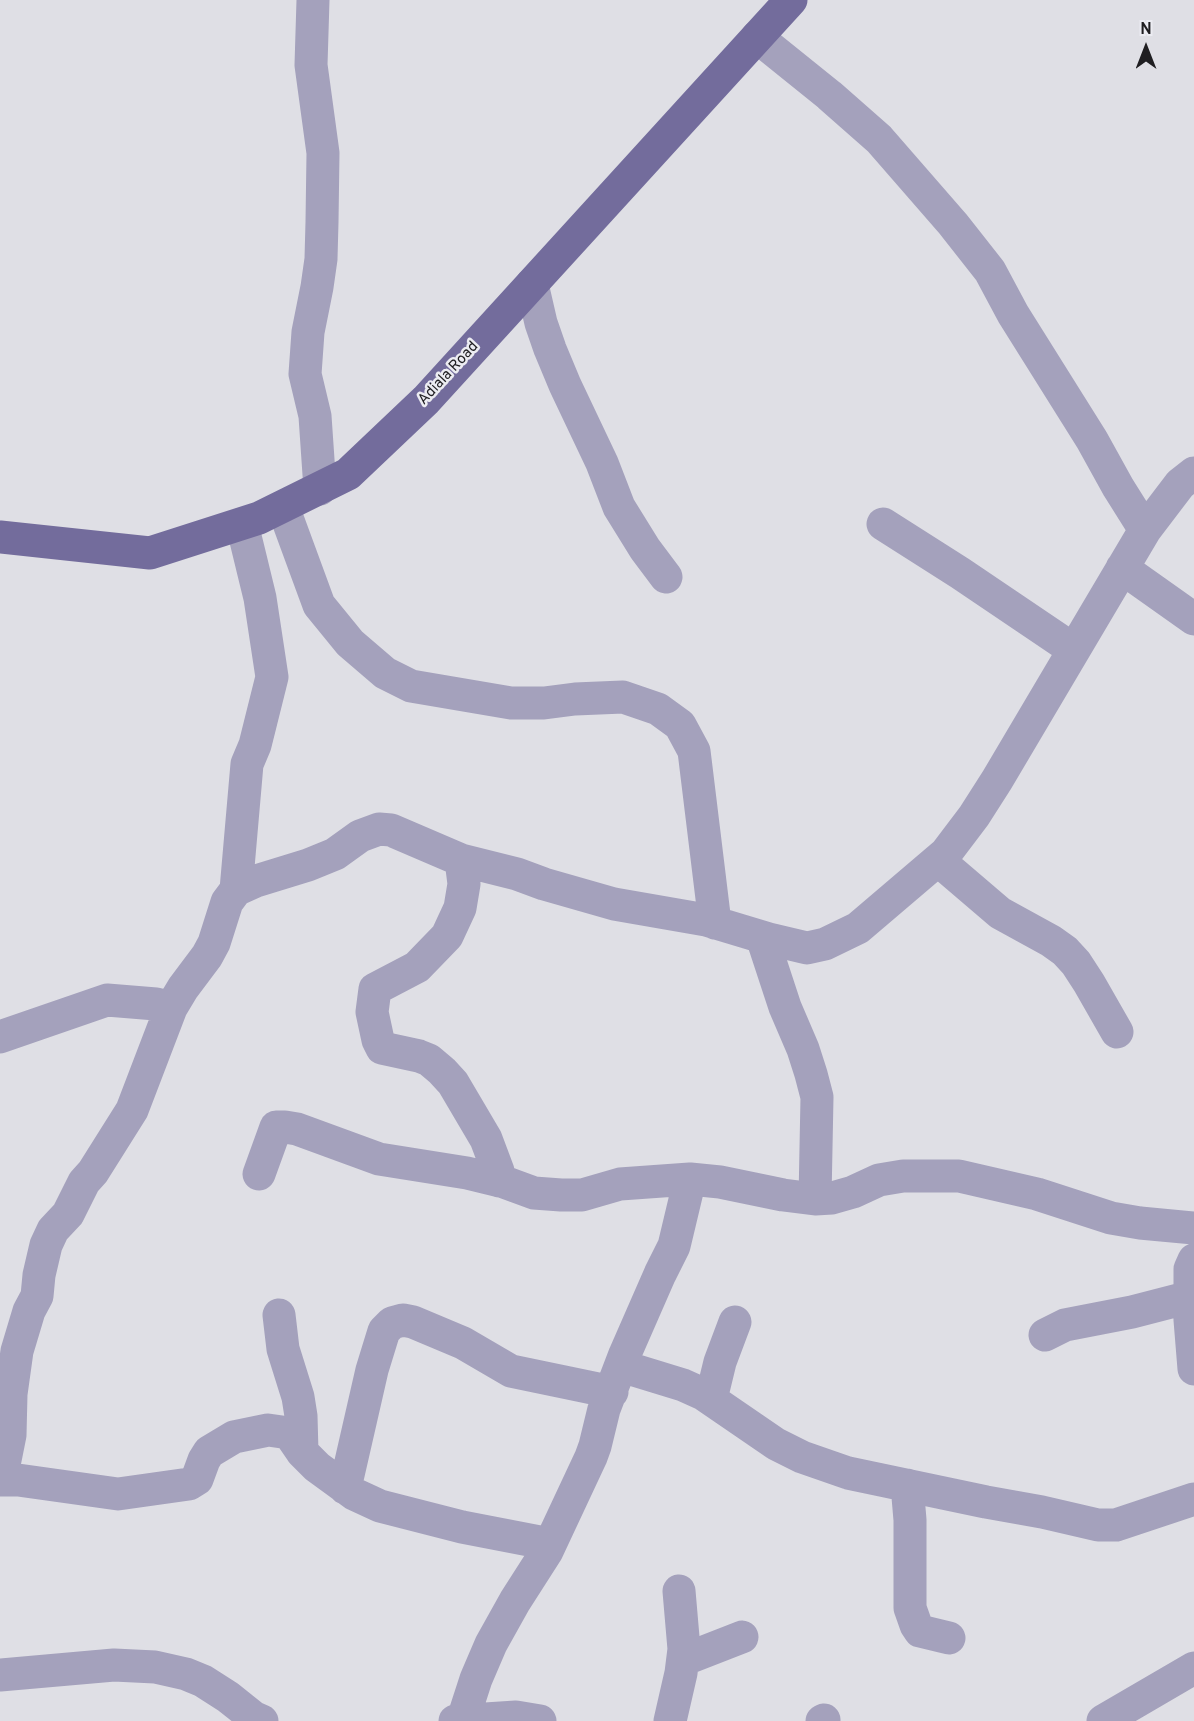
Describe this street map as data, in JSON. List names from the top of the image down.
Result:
{
  "streets": {
    "main road": ["Adiala Road"]
  },
  "north": "top"
}
